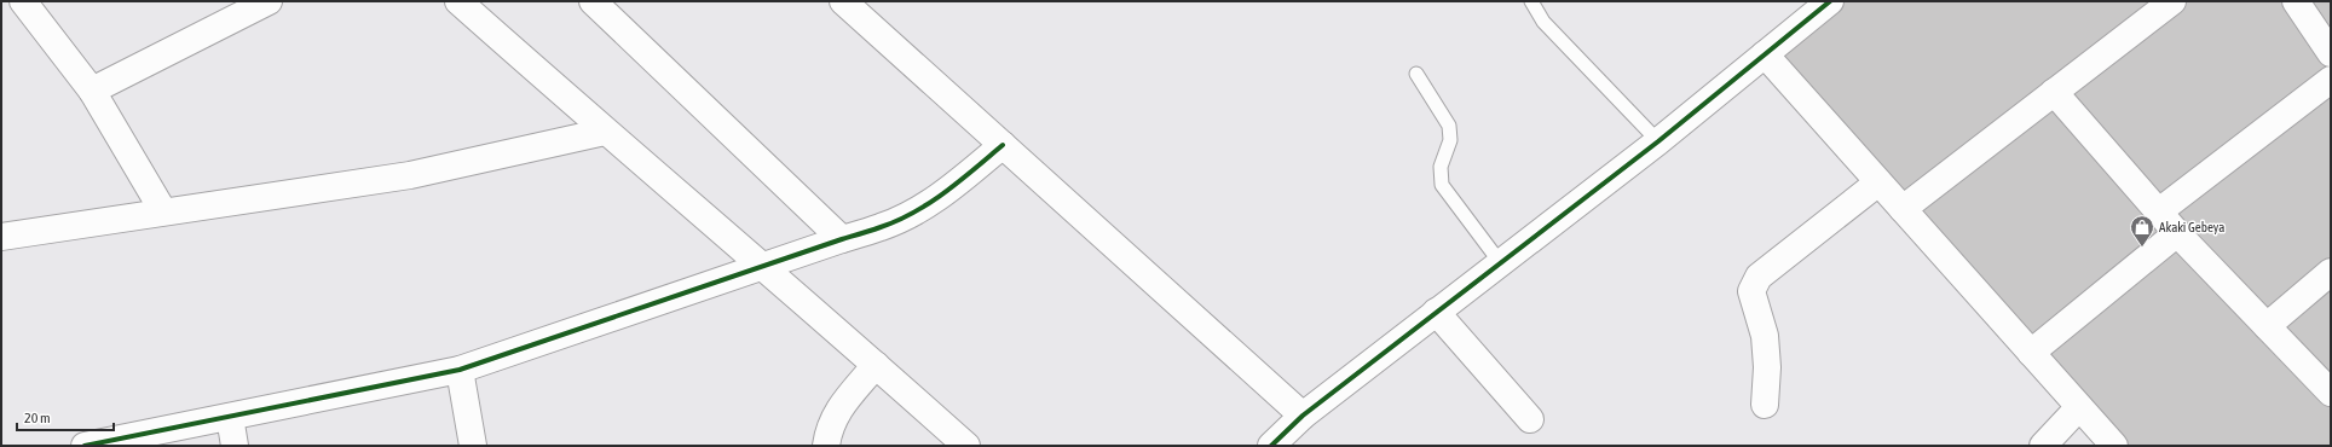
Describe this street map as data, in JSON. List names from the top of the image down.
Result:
{
  "places": {
    "shop": ["Akaki Gebeya"]
  },
  "scale_bar": "20 m"
}
